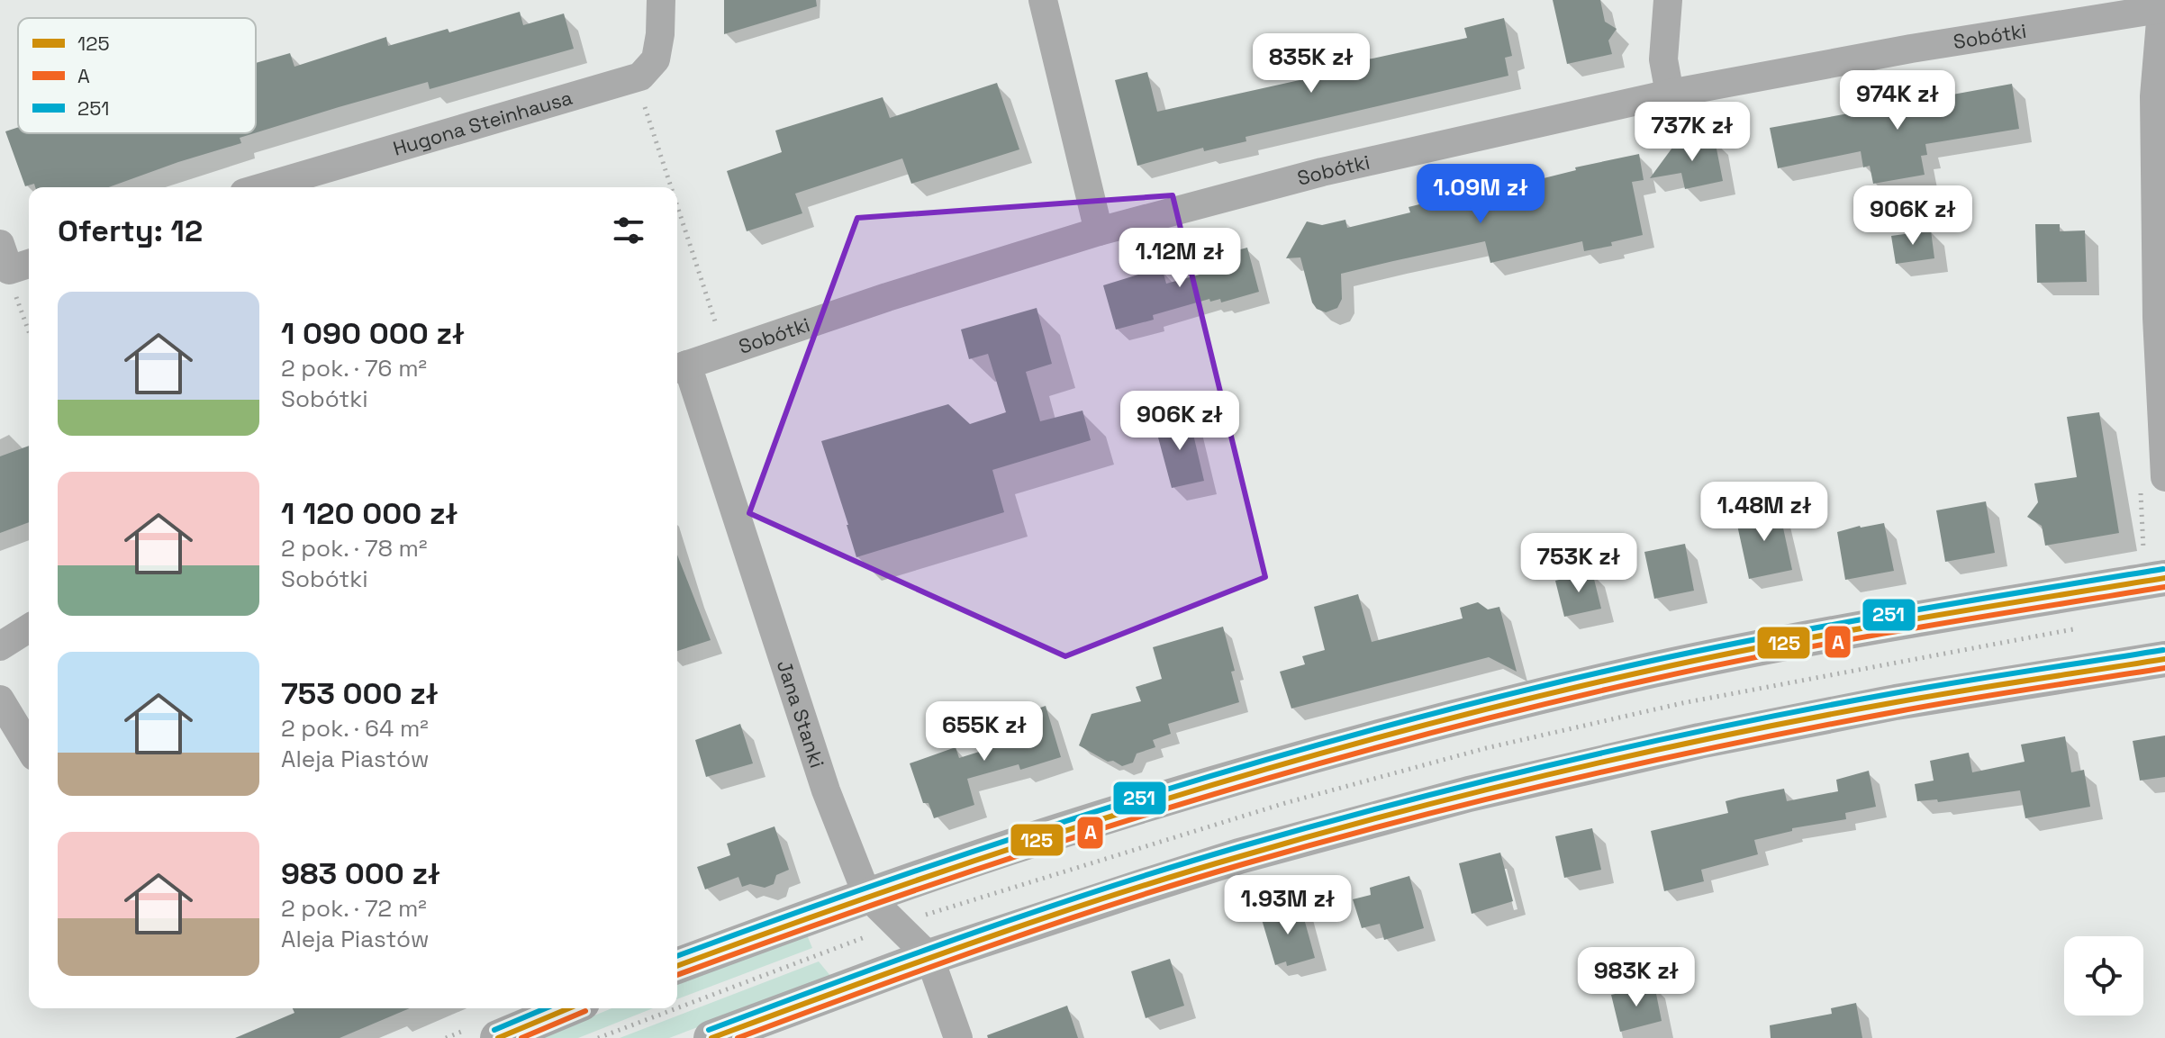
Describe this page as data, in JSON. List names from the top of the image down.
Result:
{
  "streets": {
    "street": ["Sobótki", "Hugona Steinhausa", "Jana Stanki"]
  },
  "crossings": [
    ["Sobótki", "Jana Stanki"]
  ],
  "lines": ["transit line 251", "transit line 125", "transit line A"],
  "legend": ["125", "A", "251"],
  "page": {
    "price": [
      "835K zł",
      "974K zł",
      "737K zł",
      "1.09M zł",
      "906K zł",
      "1.12M zł",
      "906K zł",
      "1.48M zł",
      "753K zł",
      "655K zł",
      "1.93M zł",
      "983K zł"
    ],
    "heading": "Oferty: 12",
    "list": [
      {
        "name": "1 090 000 zł",
        "note": "2 pok. · 76 m² · Sobótki"
      },
      {
        "name": "1 120 000 zł",
        "note": "2 pok. · 78 m² · Sobótki"
      },
      {
        "name": "753 000 zł",
        "note": "2 pok. · 64 m² · Aleja Piastów"
      },
      {
        "name": "983 000 zł",
        "note": "2 pok. · 72 m² · Aleja Piastów"
      }
    ]
  }
}
